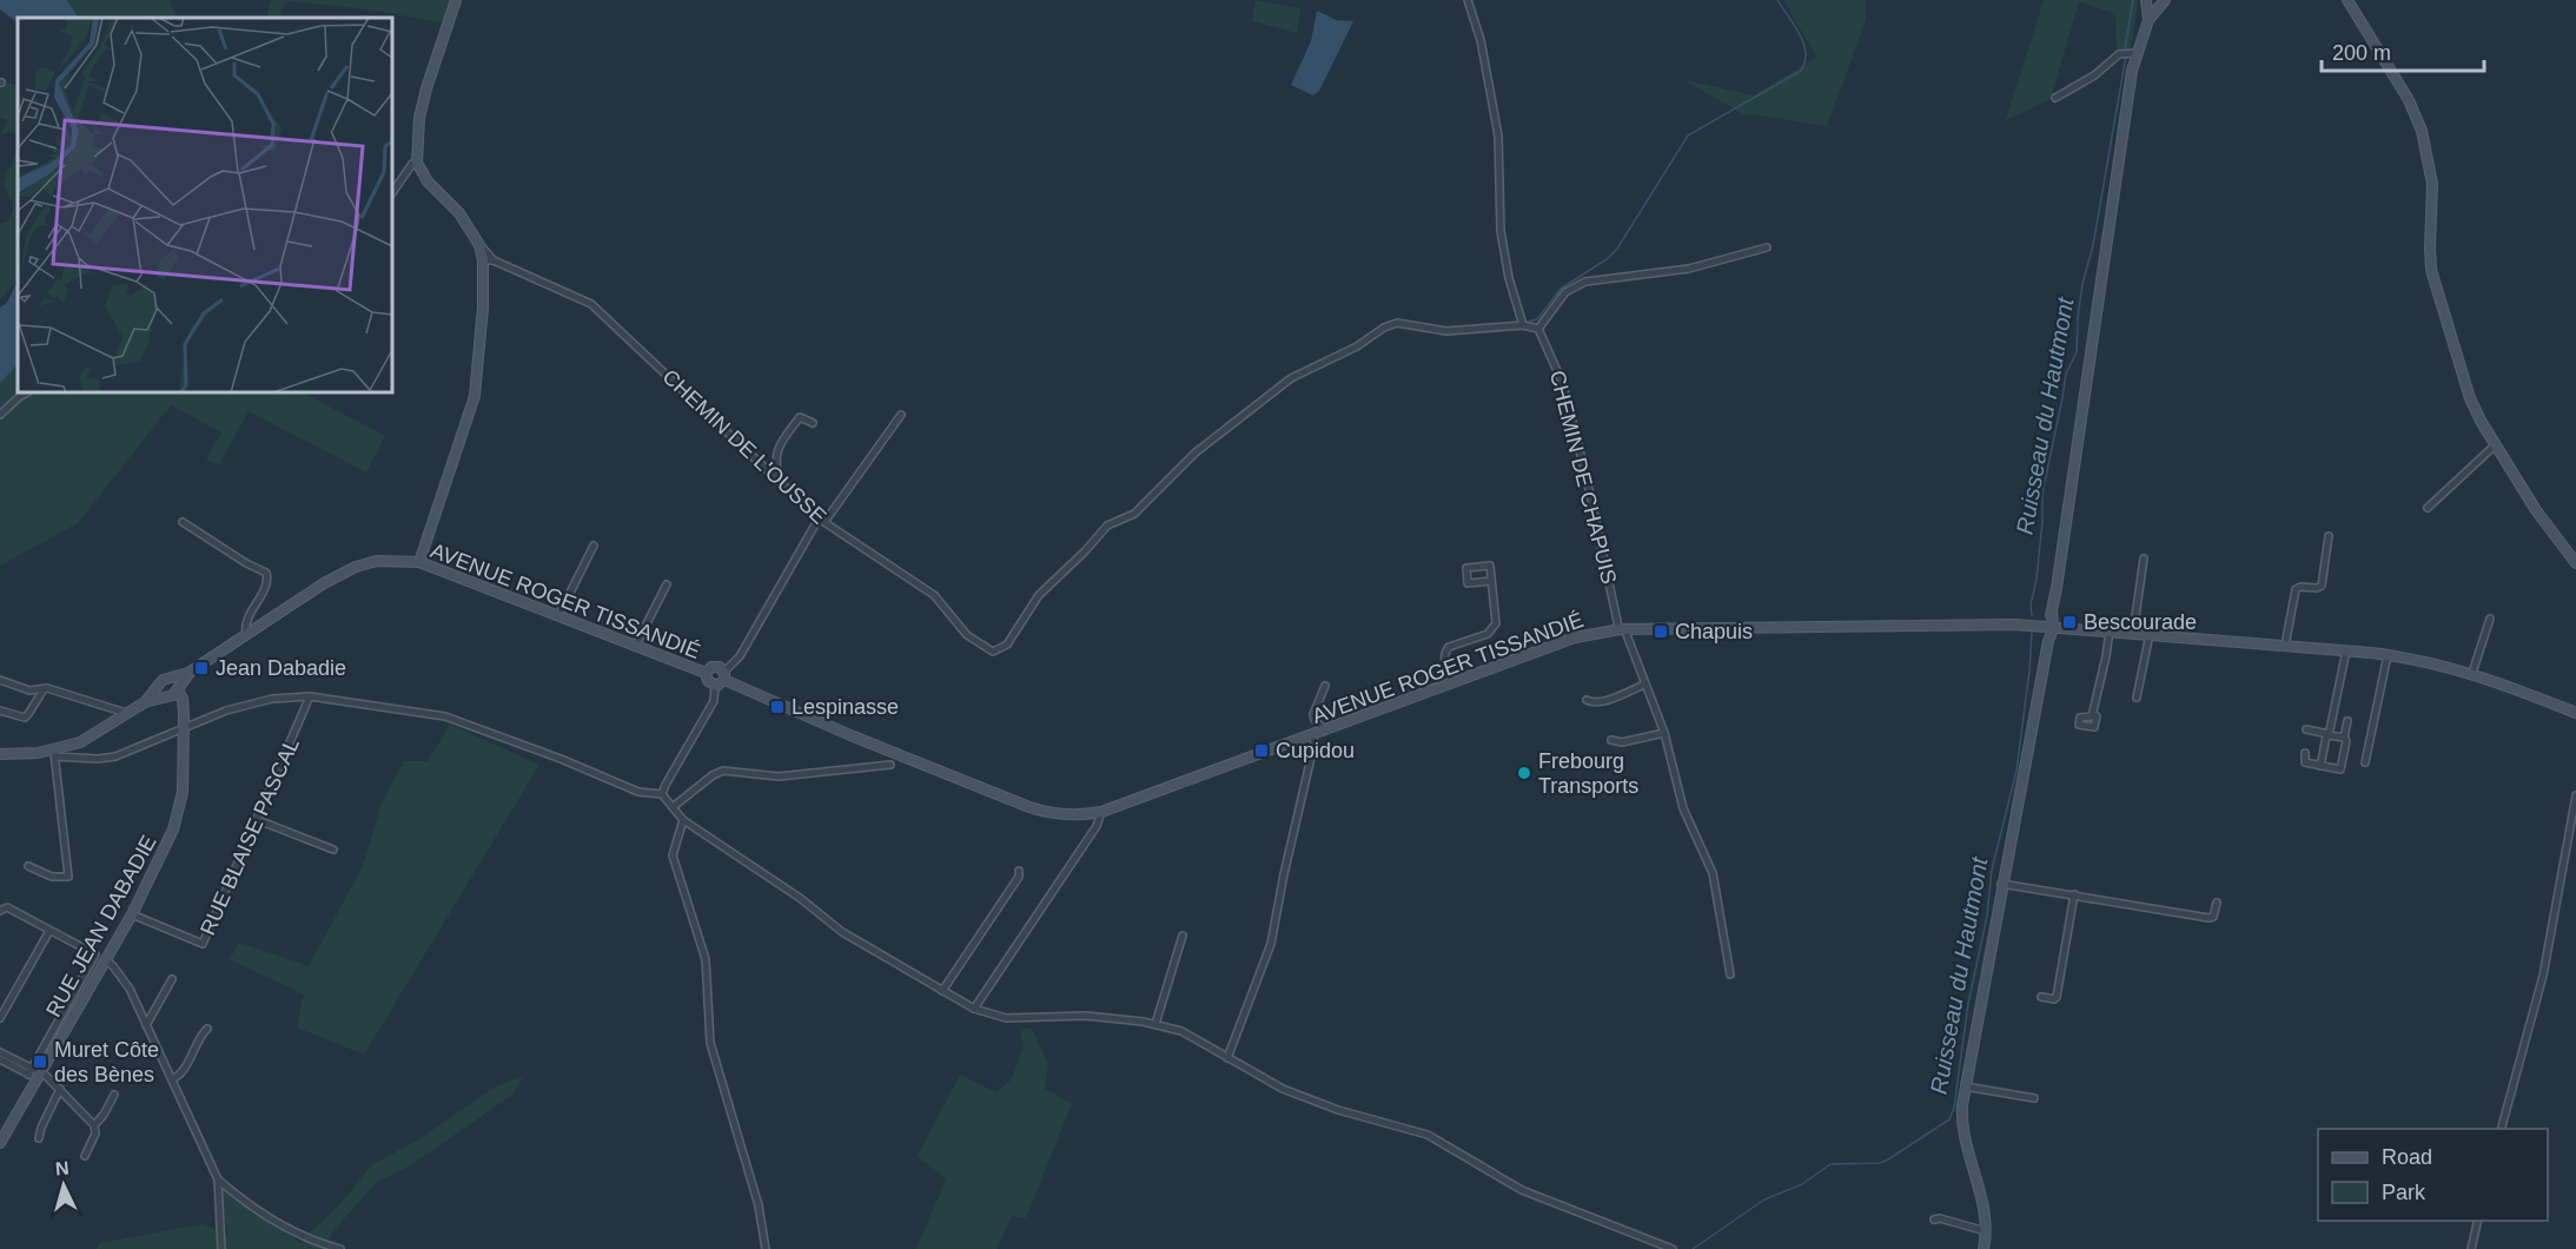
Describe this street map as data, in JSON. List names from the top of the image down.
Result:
{
  "streets": {
    "street": [
      "CHEMIN DE L'OUSSE",
      "CHEMIN DE CHAPUIS",
      "AVENUE ROGER TISSANDIÉ",
      "RUE BLAISE PASCAL",
      "RUE JEAN DABADIE"
    ]
  },
  "crossings": [
    ["CHEMIN DE L'OUSSE", "CHEMIN DE CHAPUIS"],
    ["CHEMIN DE CHAPUIS", "AVENUE ROGER TISSANDIÉ"],
    ["AVENUE ROGER TISSANDIÉ", "RUE JEAN DABADIE"],
    ["RUE BLAISE PASCAL", "RUE JEAN DABADIE"]
  ],
  "water": ["Ruisseau du Hautmont"],
  "places": {
    "transit": [
      "Bescourade",
      "Chapuis",
      "Jean Dabadie",
      "Lespinasse",
      "Cupidou",
      "Muret Côte des Bènes"
    ],
    "other": ["Frebourg Transports"]
  },
  "legend": ["Road", "Park"],
  "scale_bar": "200 m",
  "north": "top"
}
